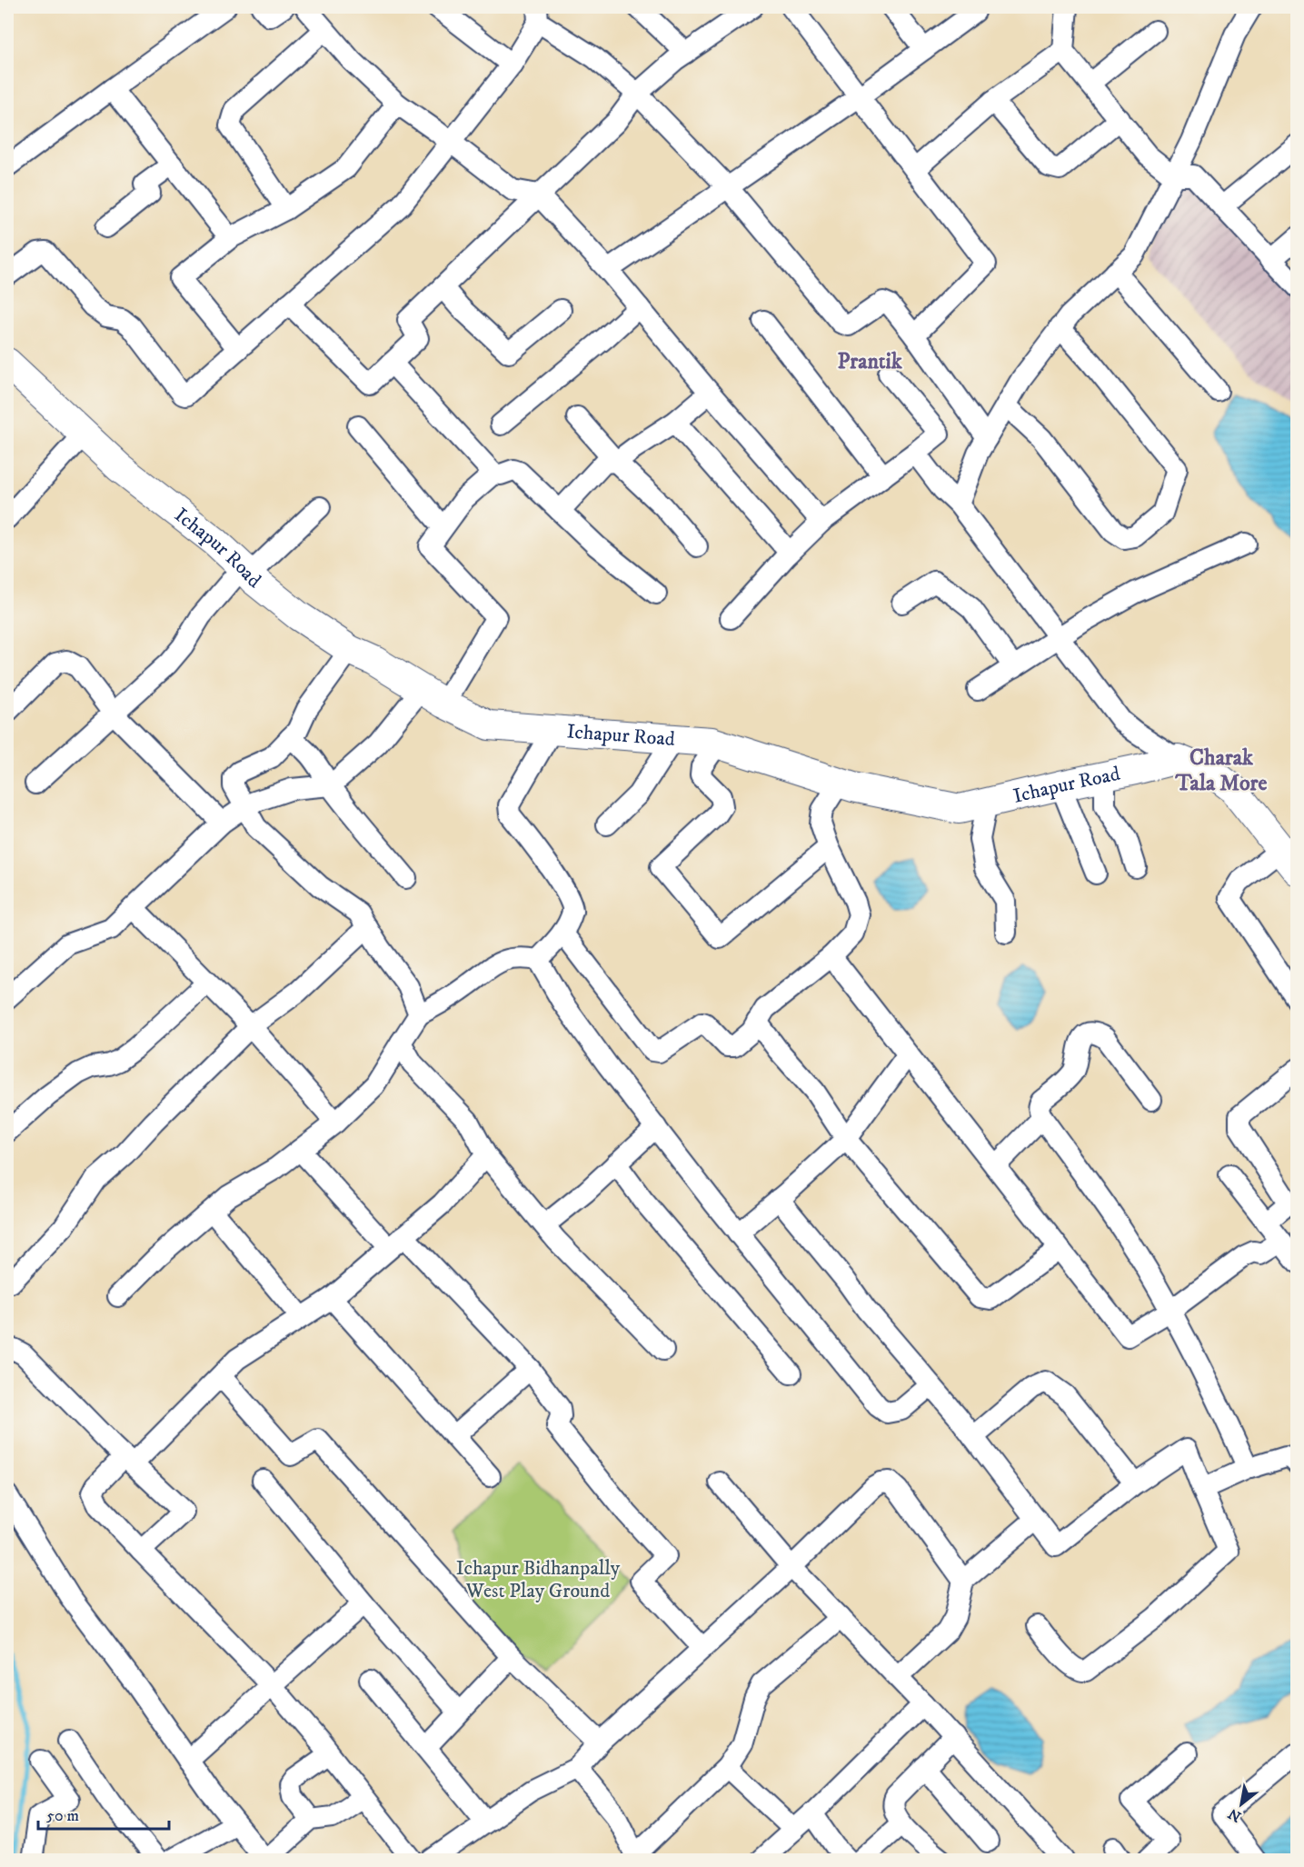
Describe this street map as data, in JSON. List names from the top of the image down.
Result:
{
  "streets": {
    "street": ["Ichapur Road"]
  },
  "districts": ["Prantik", "Charak Tala More"],
  "parks": ["Ichapur Bidhanpally West Play Ground"],
  "scale_bar": "50 m",
  "north": "bottom left"
}
